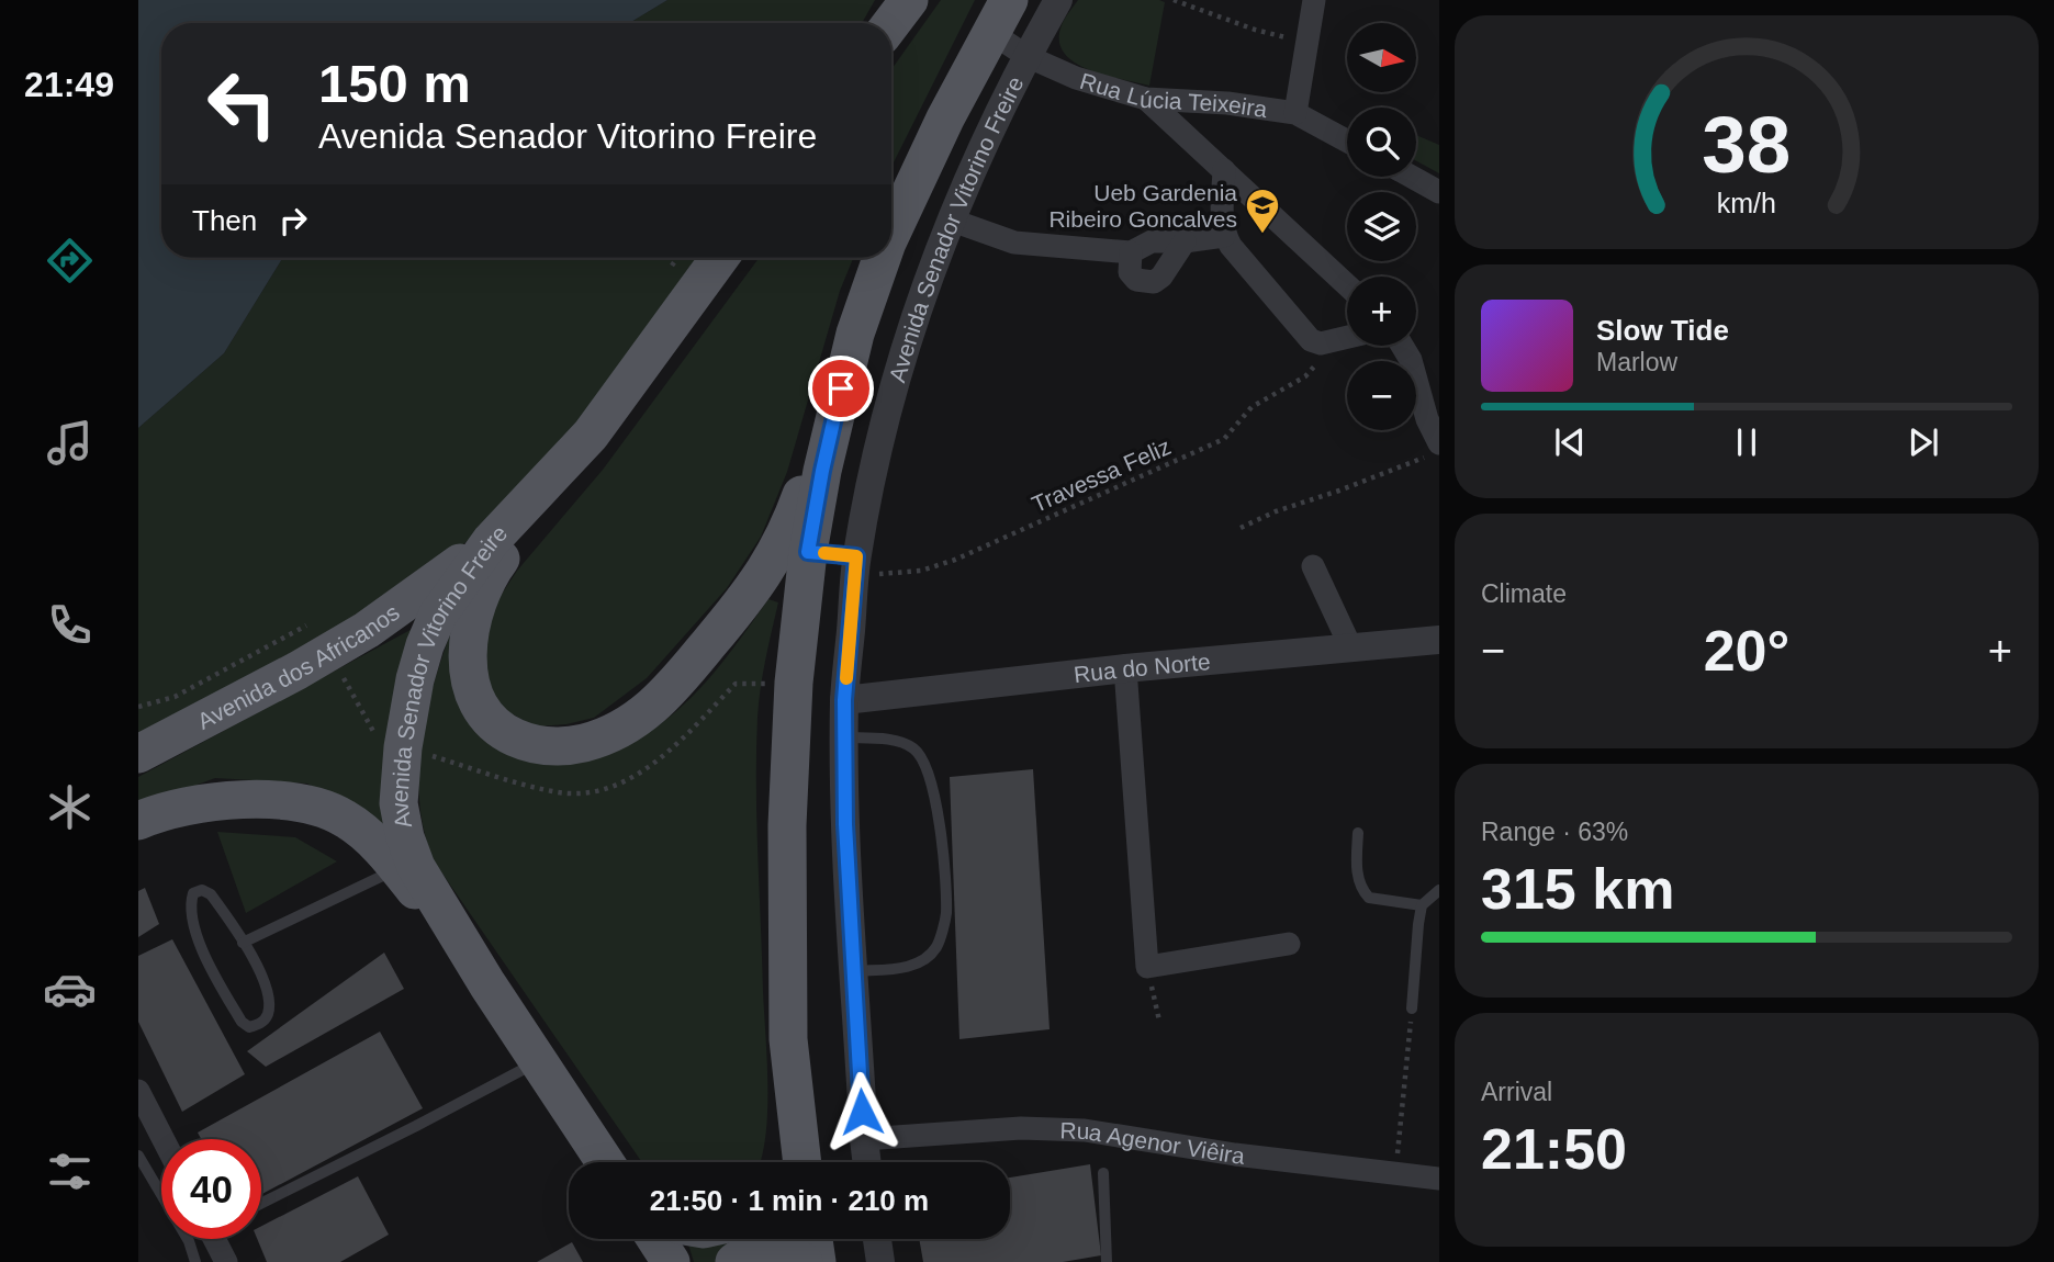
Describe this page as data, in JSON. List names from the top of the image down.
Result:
{
  "streets": {
    "main road": ["Avenida Senador Vitorino Freire", "Avenida dos Africanos"],
    "street": ["Rua Lúcia Teixeira", "Rua do Norte", "Rua Agenor Viêira"],
    "path": ["Travessa Feliz"]
  },
  "crossings": [
    ["Rua Lúcia Teixeira", "Avenida Senador Vitorino Freire"],
    ["Avenida Senador Vitorino Freire", "Travessa Feliz"],
    ["Avenida Senador Vitorino Freire", "Avenida dos Africanos"],
    ["Avenida Senador Vitorino Freire", "Rua do Norte"],
    ["Avenida Senador Vitorino Freire", "Rua Agenor Viêira"]
  ],
  "places": {
    "school or university": ["Ueb Gardenia Ribeiro Goncalves"]
  },
  "north": "right",
  "page": {
    "tabs": "21:49",
    "map_buttons": ["+", "−"],
    "turn": ["150 m", "Avenida Senador Vitorino Freire"],
    "then": "Then",
    "song": ["Slow Tide", "Marlow"],
    "tile": [
      "Climate",
      ["Range · 63%", "315 km"],
      ["Arrival", "21:50"]
    ],
    "heat": ["−", "20°", "+"],
    "limit": "40",
    "trip": "21:50 · 1 min · 210 m",
    "gauge": ["38", "km/h"]
  }
}
